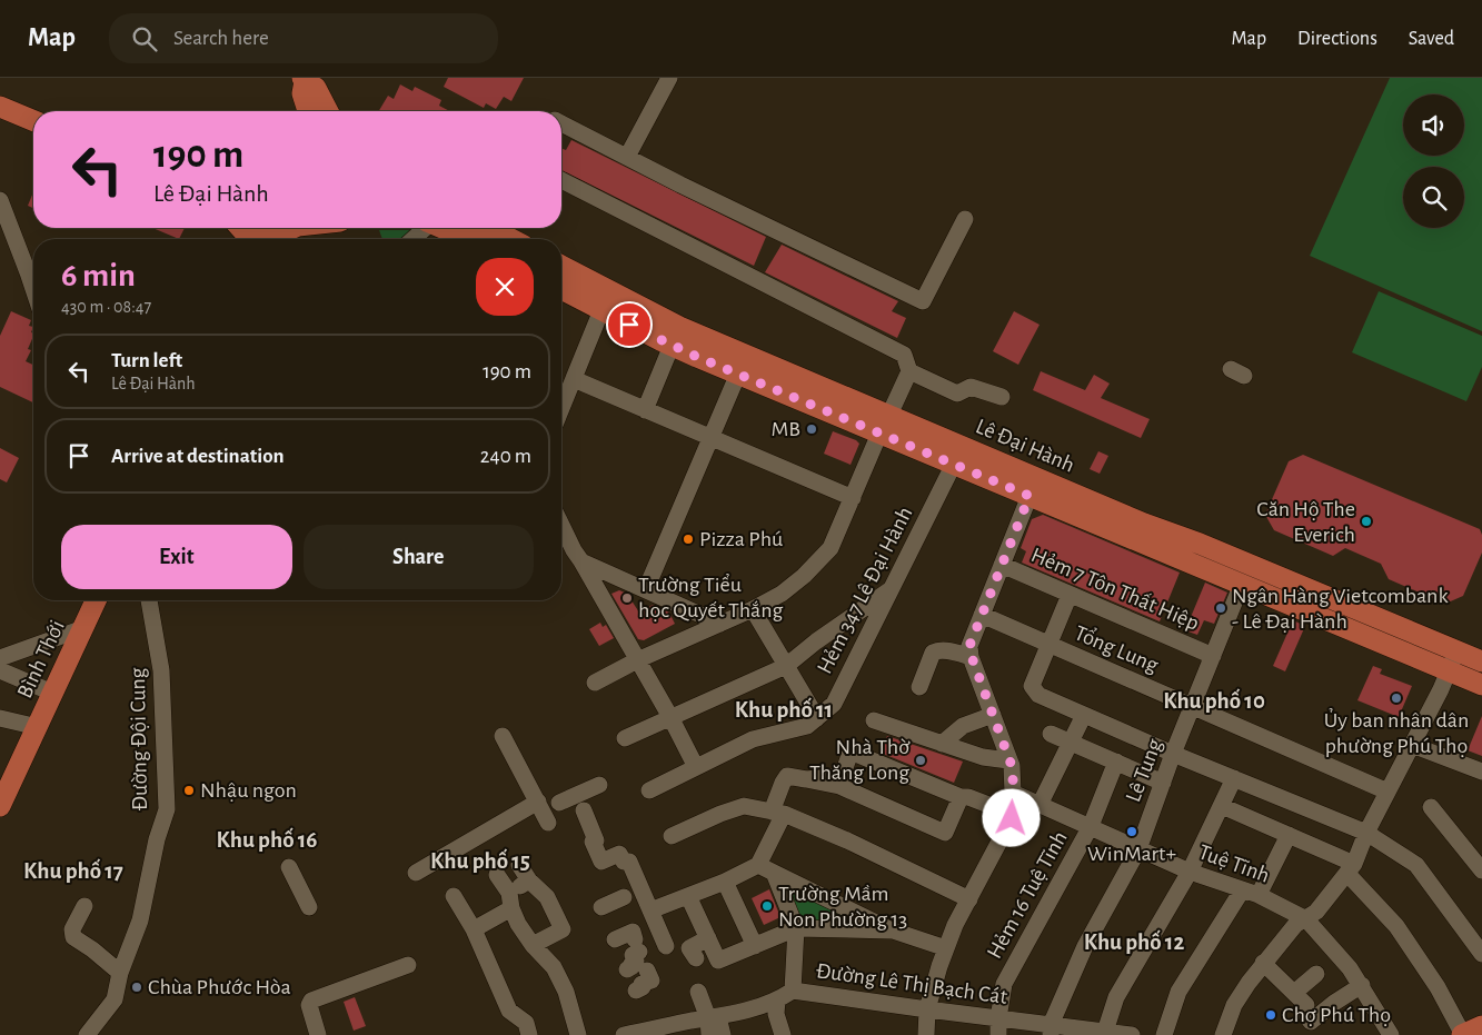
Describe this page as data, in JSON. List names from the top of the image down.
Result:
{
  "streets": {
    "main road": ["Lê Đại Hành", "Bình Thới"],
    "street": [
      "Hẻm 7 Tôn Thất Hiệp",
      "Hẻm 347 Lê Đại Hành",
      "Tổng Lung",
      "Đường Đội Cung",
      "Lê Tung",
      "Tuệ Tĩnh",
      "Hẻm 16 Tuệ Tĩnh",
      "Đường Lê Thị Bạch Cát"
    ]
  },
  "crossings": [
    ["Lê Đại Hành", "Hẻm 347 Lê Đại Hành"],
    ["Lê Đại Hành", "Lê Tung"],
    ["Hẻm 7 Tôn Thất Hiệp", "Lê Tung"],
    ["Tổng Lung", "Lê Tung"],
    ["Lê Tung", "Tuệ Tĩnh"],
    ["Lê Tung", "Đường Lê Thị Bạch Cát"],
    ["Tuệ Tĩnh", "Hẻm 16 Tuệ Tĩnh"],
    ["Hẻm 16 Tuệ Tĩnh", "Đường Lê Thị Bạch Cát"]
  ],
  "districts": [
    "Khu phố 10",
    "Khu phố 11",
    "Khu phố 16",
    "Khu phố 15",
    "Khu phố 17",
    "Khu phố 12"
  ],
  "places": [
    "MB",
    "Căn Hộ The Everich",
    "Pizza Phú",
    "Trường Tiểu học Quyết Thắng",
    "Ngân Hàng Vietcombank - Lê Đại Hành",
    "Ủy ban nhân dân phường Phú Thọ",
    "Nhà Thờ Thăng Long",
    "Nhậu ngon",
    "WinMart+",
    "Trường Mầm Non Phường 13",
    "Chùa Phước Hòa",
    "Chợ Phú Thọ"
  ],
  "page": {
    "header": "Map",
    "search": "Search here",
    "nav": ["Map", "Directions", "Saved"],
    "turn": ["190 m", "Lê Đại Hành"],
    "heading": ["6 min", "430 m · 08:47"],
    "list": [
      {
        "name": "Turn left",
        "note": "Lê Đại Hành",
        "value": "190 m"
      },
      {
        "name": "Arrive at destination",
        "value": "240 m"
      }
    ],
    "buttons": ["Exit", "Share"]
  }
}
